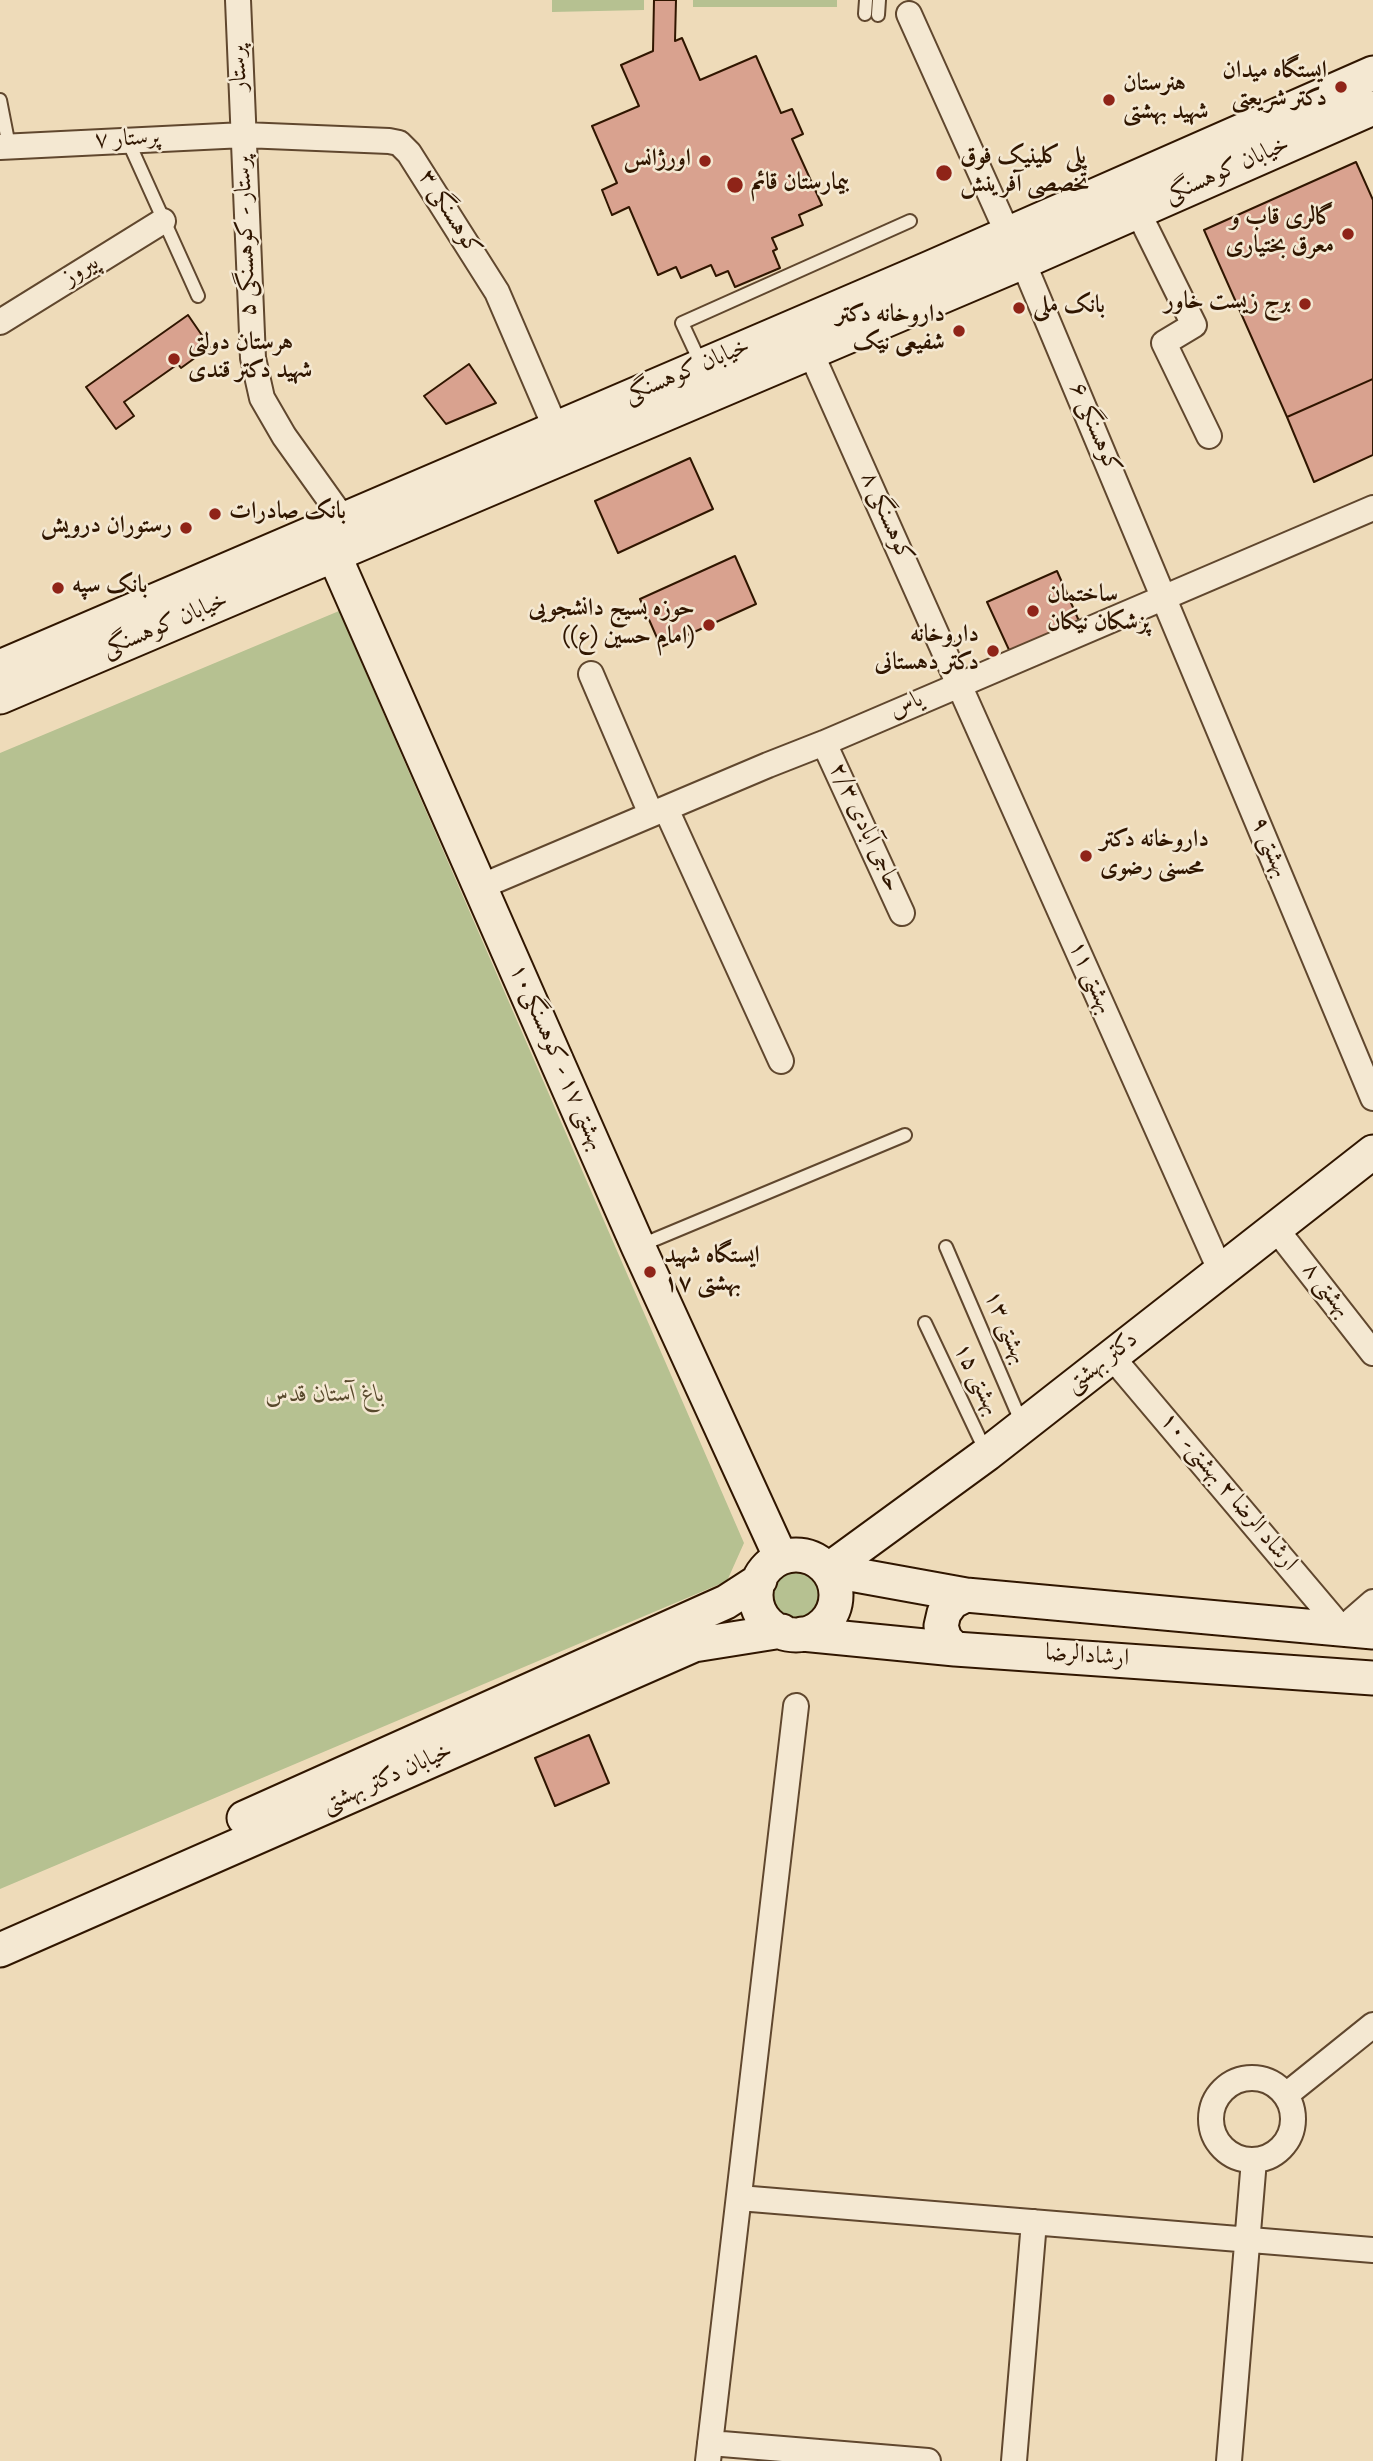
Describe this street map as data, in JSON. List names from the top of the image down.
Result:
{
  "streets": {
    "street": [
      "پرستار",
      "پرستار ۷",
      "خیابان کوهسنگی",
      "کوهسنگی ۳",
      "پرستار - کوهسنگی ۵",
      "پیروز",
      "کوهسنگی ۶",
      "کوهسنگی ۸",
      "یاس",
      "حاجی آبادی ۲/۳",
      "بهشتی ۹",
      "بهشتی ۱۱",
      "بهشتی ۱۷ - کوهسنگی۱۰",
      "بهشتی ۸",
      "دکتر بهشتی",
      "ارشاد الرضا ۲ بهشتی- ۱۰",
      "ارشادالرضا",
      "خیابان دکتر بهشتی"
    ],
    "lane": ["بهشتی ۱۳", "بهشتی ۱۵"]
  },
  "crossings": [
    ["پرستار", "پرستار ۷"],
    ["پرستار", "کوهسنگی ۳"],
    ["پرستار", "پرستار - کوهسنگی ۵"],
    ["پرستار ۷", "کوهسنگی ۳"],
    ["پرستار ۷", "پرستار - کوهسنگی ۵"],
    ["خیابان کوهسنگی", "کوهسنگی ۳"],
    ["خیابان کوهسنگی", "پرستار - کوهسنگی ۵"],
    ["خیابان کوهسنگی", "کوهسنگی ۶"],
    ["خیابان کوهسنگی", "کوهسنگی ۸"],
    ["خیابان کوهسنگی", "بهشتی ۱۷ - کوهسنگی۱۰"],
    ["کوهسنگی ۳", "پرستار - کوهسنگی ۵"],
    ["کوهسنگی ۶", "یاس"],
    ["کوهسنگی ۶", "بهشتی ۹"],
    ["کوهسنگی ۸", "یاس"],
    ["کوهسنگی ۸", "بهشتی ۱۱"],
    ["یاس", "حاجی آبادی ۲/۳"],
    ["یاس", "بهشتی ۹"],
    ["یاس", "بهشتی ۱۱"],
    ["یاس", "بهشتی ۱۷ - کوهسنگی۱۰"],
    ["بهشتی ۱۱", "دکتر بهشتی"],
    ["بهشتی ۱۷ - کوهسنگی۱۰", "دکتر بهشتی"],
    ["بهشتی ۱۷ - کوهسنگی۱۰", "ارشادالرضا"],
    ["بهشتی ۱۷ - کوهسنگی۱۰", "خیابان دکتر بهشتی"],
    ["بهشتی ۸", "دکتر بهشتی"],
    ["بهشتی ۱۳", "دکتر بهشتی"],
    ["دکتر بهشتی", "بهشتی ۱۵"],
    ["دکتر بهشتی", "ارشاد الرضا ۲ بهشتی- ۱۰"],
    ["دکتر بهشتی", "ارشادالرضا"],
    ["دکتر بهشتی", "خیابان دکتر بهشتی"],
    ["ارشاد الرضا ۲ بهشتی- ۱۰", "ارشادالرضا"],
    ["ارشادالرضا", "خیابان دکتر بهشتی"]
  ],
  "parks": ["باغ آستان قدس"],
  "places": [
    "ایستگاه میدان دکتر شریعتی",
    "هنرستان شهید بهشتی",
    "اورژانس",
    "پلی کلینیک فوق تخصصی آفرینش",
    "بیمارستان قائم",
    "گالری قاب و معرق بختیاری",
    "برج زیست خاور",
    "بانک ملی",
    "داروخانه دکتر شفیعی نیک",
    "هرستان دولتی شهید دکتر قندی",
    "بانک صادرات",
    "رستوران درویش",
    "بانک سپه",
    "ساختمان پزشکان نیکان",
    "حوزه بسیج دانشجویی (امام حسین (ع))",
    "داروخانه دکتر دهستانی",
    "داروخانه دکتر محسنی رضوی",
    "ایستگاه شهید بهشتی ۱۷"
  ]
}
